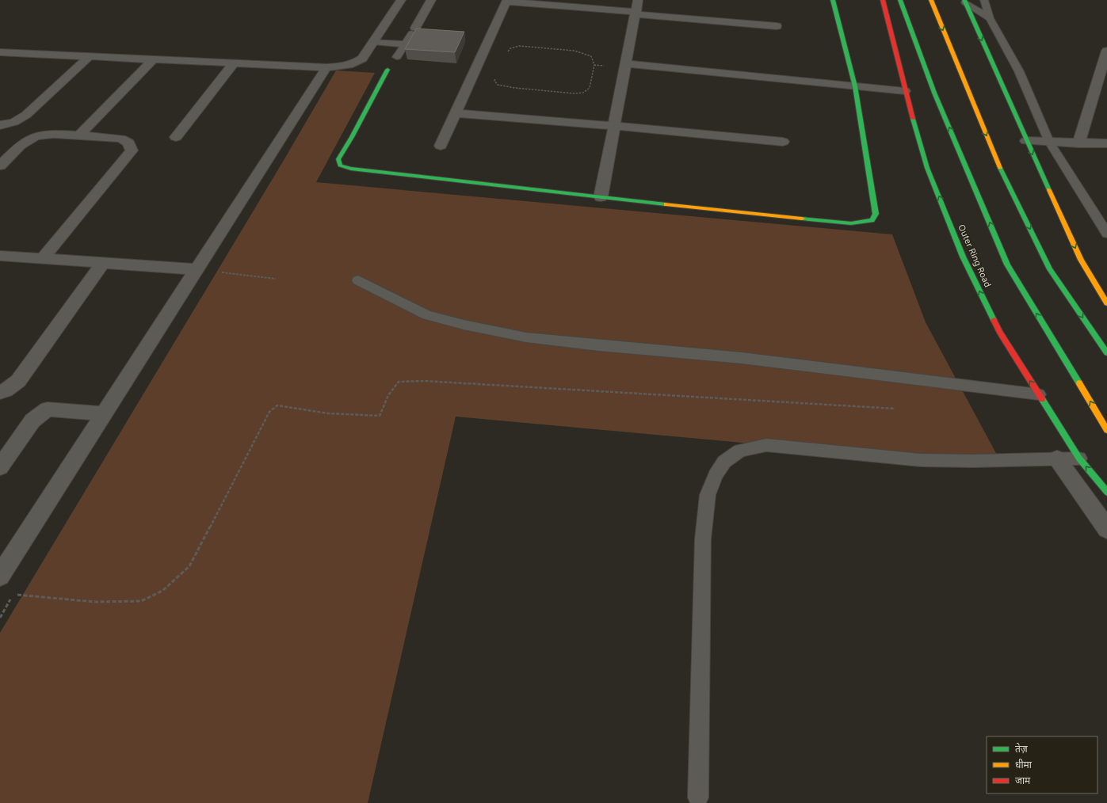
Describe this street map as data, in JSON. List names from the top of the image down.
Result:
{
  "streets": {
    "street": ["Outer Ring Road"]
  },
  "legend": ["तेज़", "धीमा", "जाम"]
}
